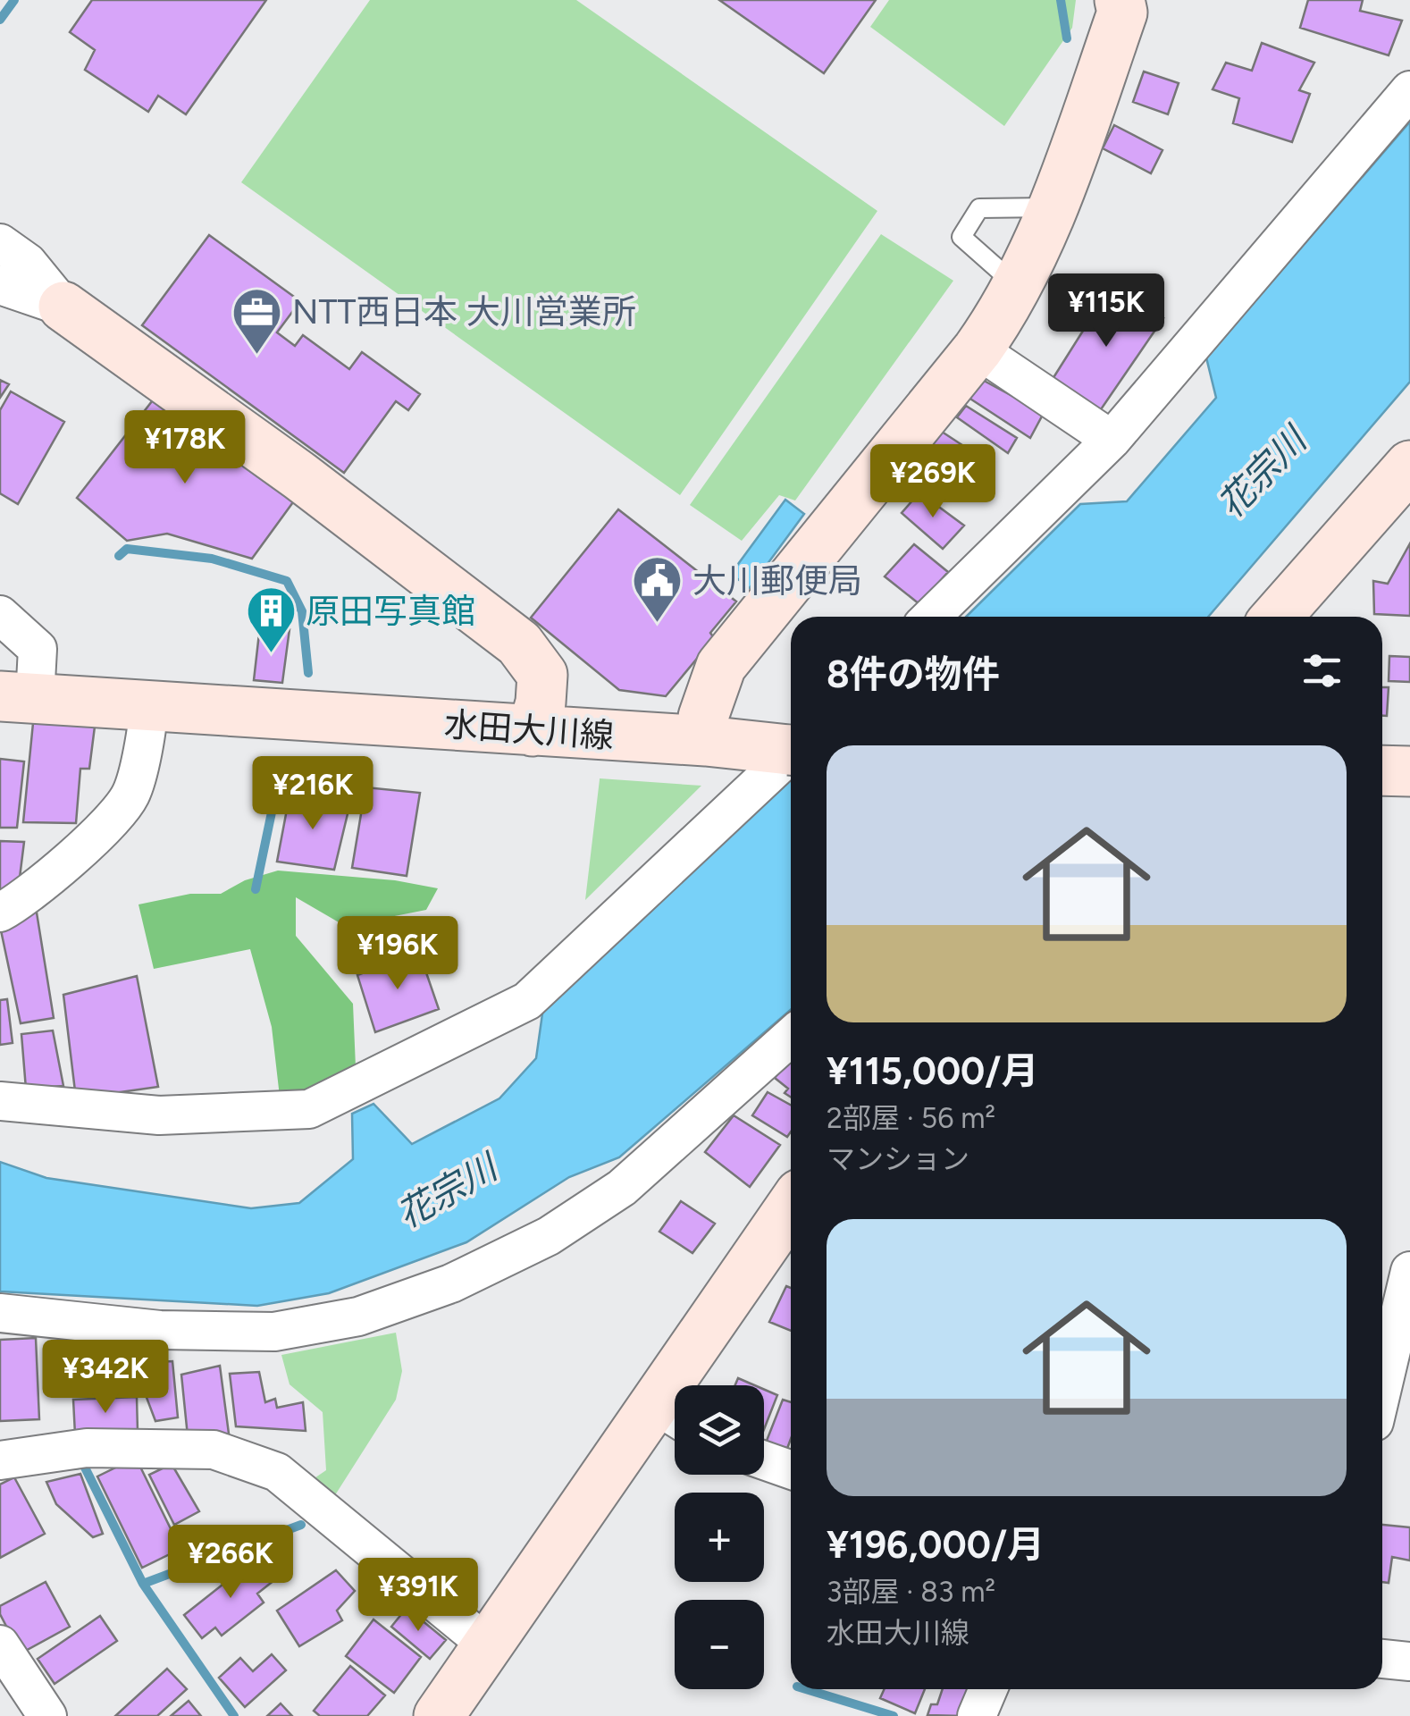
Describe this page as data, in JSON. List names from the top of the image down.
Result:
{
  "streets": {
    "main road": ["水田大川線"]
  },
  "water": ["花宗川"],
  "places": {
    "office": ["NTT西日本 大川営業所"],
    "public building": ["大川郵便局"],
    "building": ["原田写真館"]
  },
  "page": {
    "price": [
      "¥115K",
      "¥178K",
      "¥269K",
      "¥216K",
      "¥196K",
      "¥342K",
      "¥266K",
      "¥391K"
    ],
    "heading": "8件の物件",
    "list": [
      {
        "name": "¥115,000/月",
        "note": "2部屋 · 56 m² · マンション"
      },
      {
        "name": "¥196,000/月",
        "note": "3部屋 · 83 m² · 水田大川線"
      }
    ],
    "map_buttons": ["+", "−"]
  }
}
